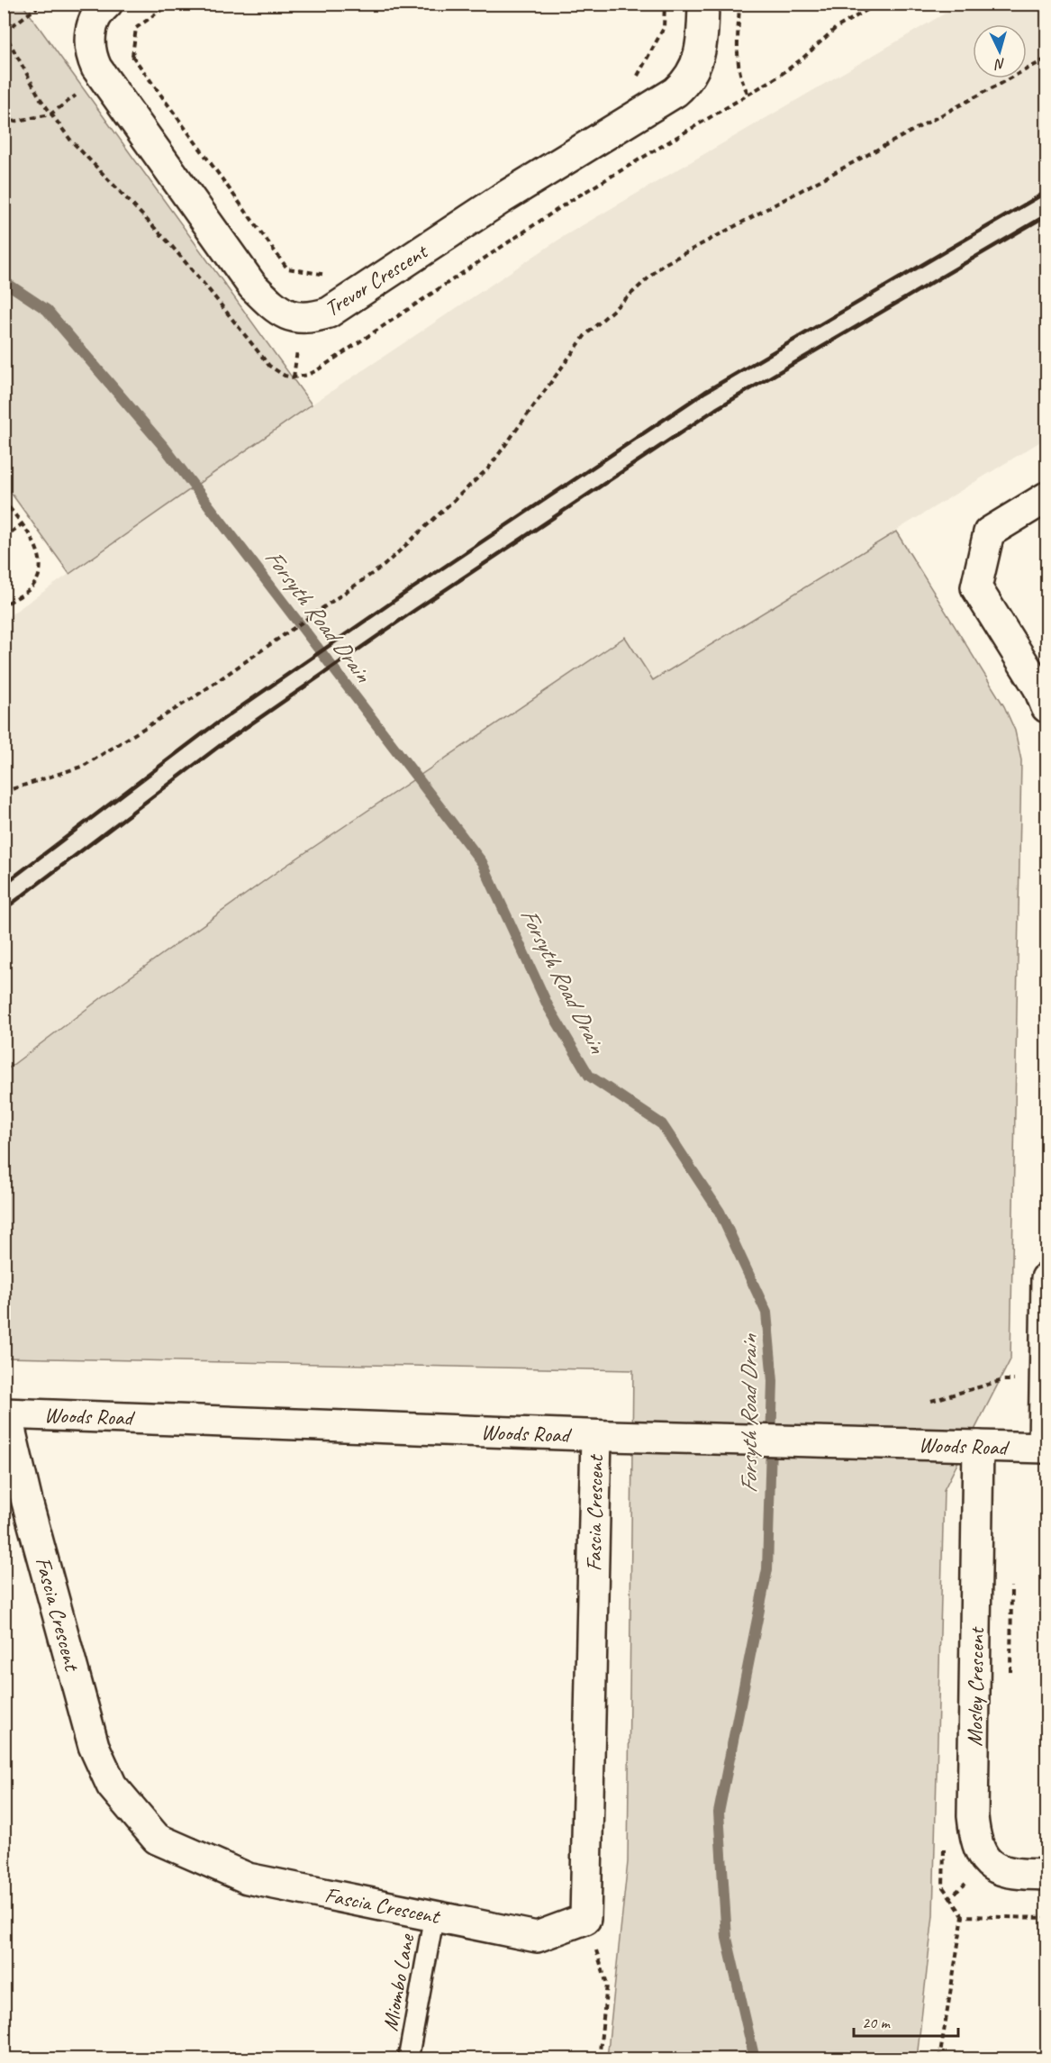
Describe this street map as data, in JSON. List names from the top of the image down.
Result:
{
  "streets": {
    "street": [
      "Trevor Crescent",
      "Woods Road",
      "Fascia Crescent",
      "Mosley Crescent"
    ],
    "lane": ["Miombo Lane"]
  },
  "crossings": [
    ["Woods Road", "Fascia Crescent"],
    ["Woods Road", "Mosley Crescent"],
    ["Fascia Crescent", "Miombo Lane"]
  ],
  "water": ["Forsyth Road Drain"],
  "scale_bar": "20 m",
  "north": "bottom"
}
